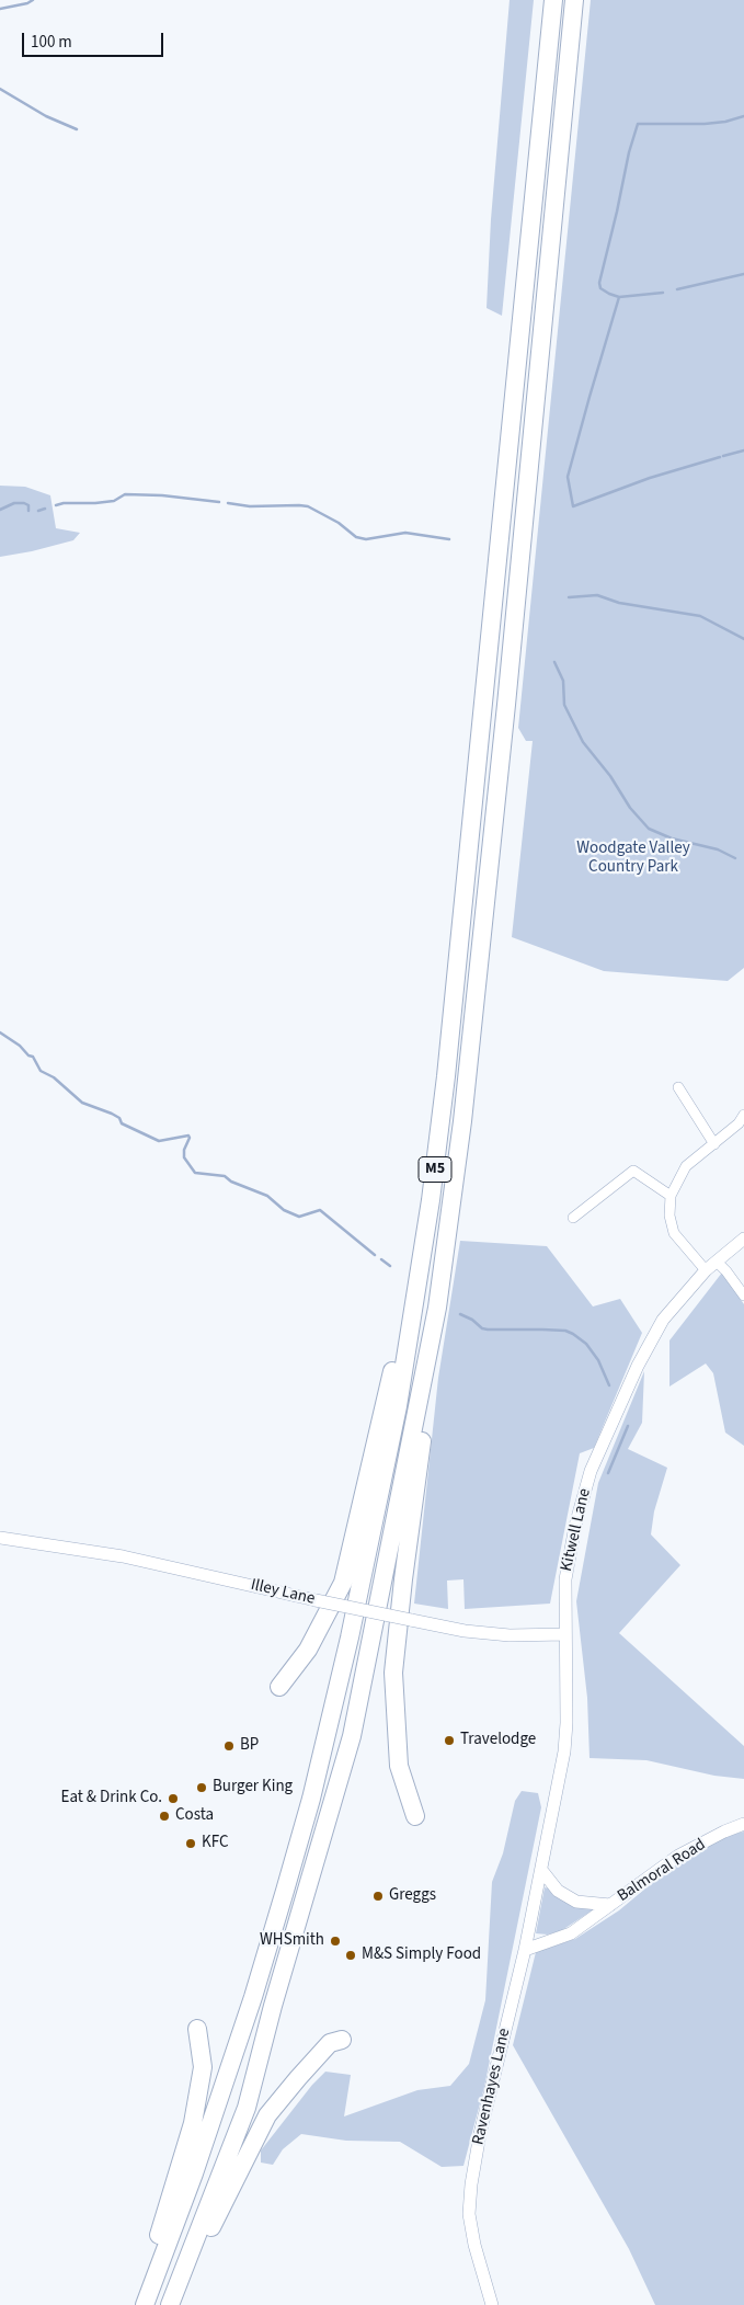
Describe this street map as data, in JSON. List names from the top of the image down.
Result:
{
  "streets": {
    "highway": ["M5"],
    "street": [
      "Kitwell Lane",
      "Illey Lane",
      "Balmoral Road",
      "Ravenhayes Lane"
    ]
  },
  "crossings": [
    ["Kitwell Lane", "Illey Lane"],
    ["Kitwell Lane", "Balmoral Road"],
    ["Kitwell Lane", "Ravenhayes Lane"],
    ["Balmoral Road", "Ravenhayes Lane"]
  ],
  "parks": ["Woodgate Valley Country Park"],
  "places": [
    "Travelodge",
    "BP",
    "Burger King",
    "Eat & Drink Co.",
    "Costa",
    "KFC",
    "Greggs",
    "WHSmith",
    "M&S Simply Food"
  ],
  "scale_bar": "100 m"
}
